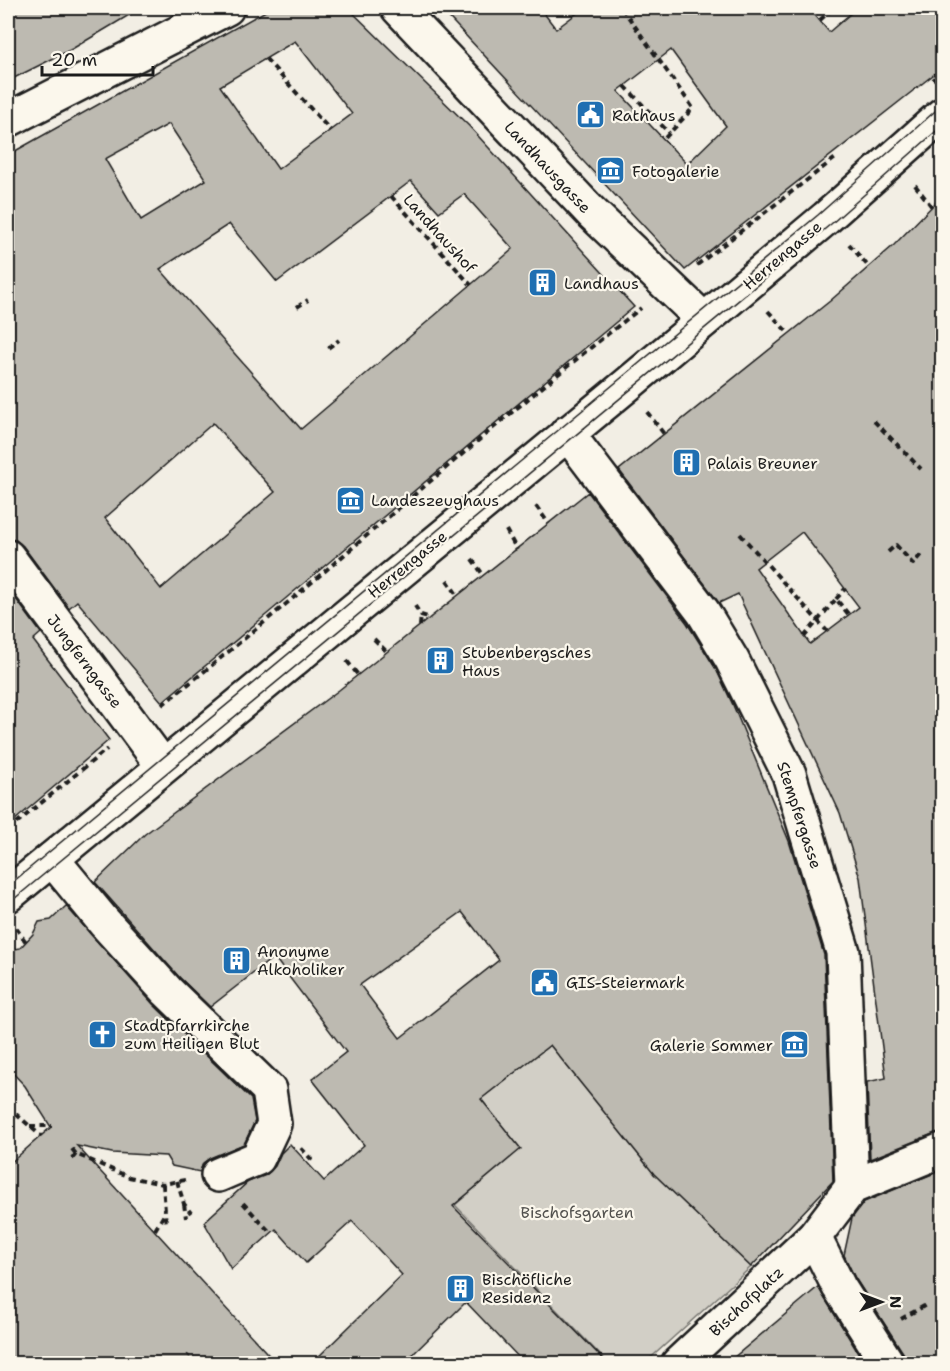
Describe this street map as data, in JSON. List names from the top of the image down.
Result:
{
  "streets": {
    "street": [
      "Landhausgasse",
      "Herrengasse",
      "Jungferngasse",
      "Stempfergasse",
      "Bischofplatz"
    ],
    "path": ["Landhaushof"]
  },
  "crossings": [
    ["Landhausgasse", "Herrengasse"],
    ["Herrengasse", "Jungferngasse"],
    ["Herrengasse", "Stempfergasse"],
    ["Stempfergasse", "Bischofplatz"]
  ],
  "parks": ["Bischofsgarten"],
  "places": {
    "public building": ["Rathaus", "GIS-Steiermark"],
    "museum": ["Fotogalerie", "Landeszeughaus", "Galerie Sommer"],
    "building": [
      "Landhaus",
      "Palais Breuner",
      "Stubenbergsches Haus",
      "Anonyme Alkoholiker",
      "Bischöfliche Residenz"
    ],
    "church": ["Stadtpfarrkirche zum Heiligen Blut"]
  },
  "scale_bar": "20 m",
  "north": "right"
}
